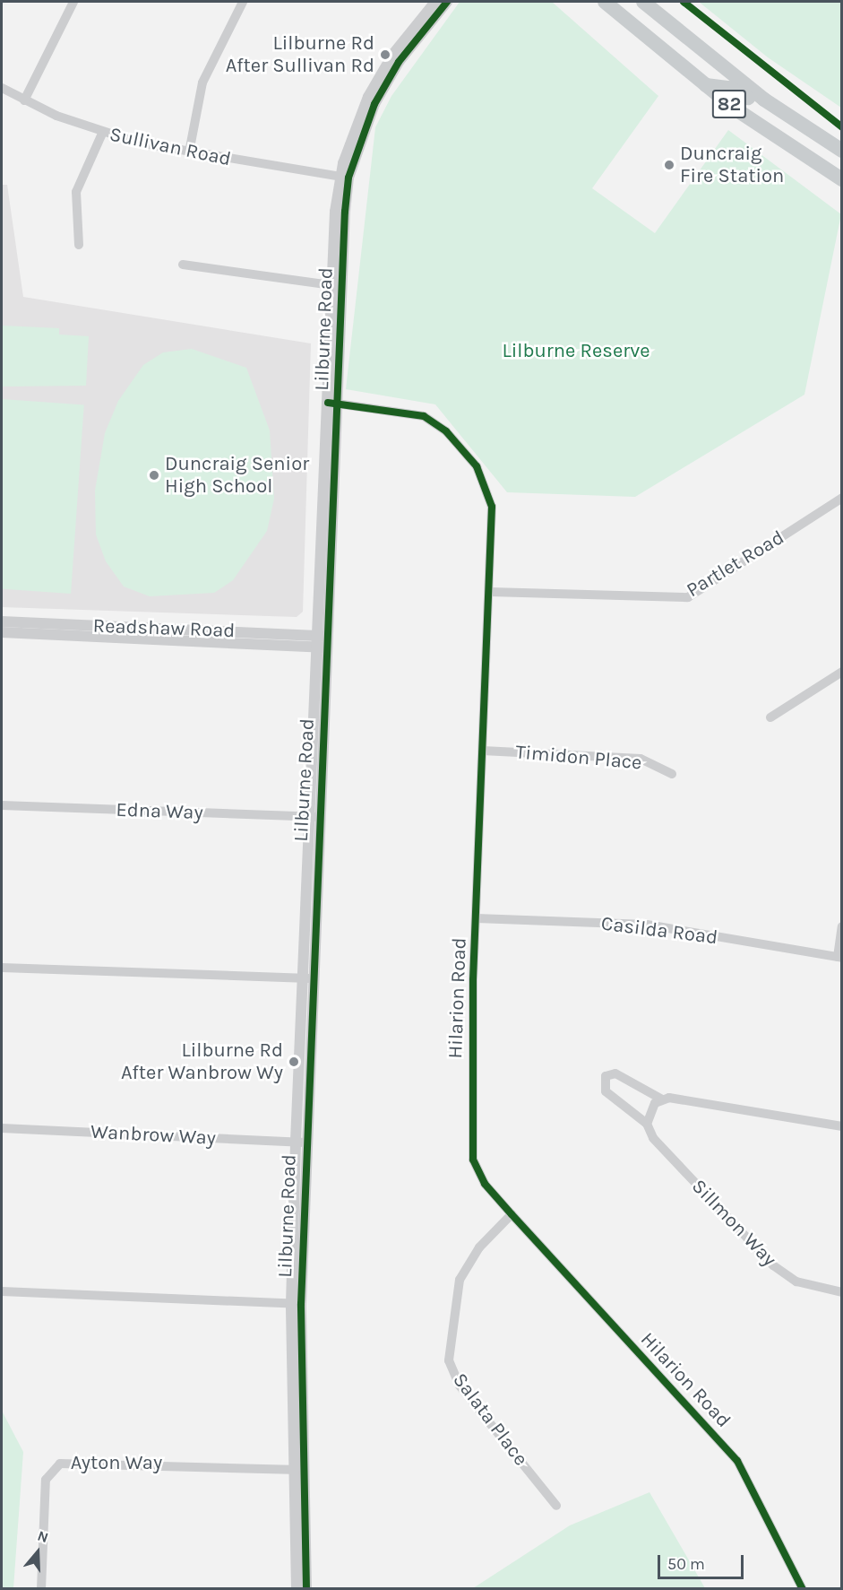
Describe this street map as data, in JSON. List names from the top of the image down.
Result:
{
  "streets": {
    "main road": ["82"],
    "street": [
      "Sullivan Road",
      "Lilburne Road",
      "Partlet Road",
      "Readshaw Road",
      "Timidon Place",
      "Edna Way",
      "Casilda Road",
      "Hilarion Road",
      "Wanbrow Way",
      "Sillmon Way",
      "Salata Place",
      "Ayton Way"
    ]
  },
  "crossings": [
    ["Sullivan Road", "Lilburne Road"],
    ["Lilburne Road", "Readshaw Road"],
    ["Lilburne Road", "Edna Way"],
    ["Lilburne Road", "Hilarion Road"],
    ["Lilburne Road", "Wanbrow Way"],
    ["Lilburne Road", "Ayton Way"],
    ["Partlet Road", "Hilarion Road"],
    ["Timidon Place", "Hilarion Road"],
    ["Casilda Road", "Hilarion Road"],
    ["Hilarion Road", "Salata Place"]
  ],
  "parks": ["Lilburne Reserve"],
  "places": [
    "Lilburne Rd After Sullivan Rd",
    "Duncraig Fire Station",
    "Duncraig Senior High School",
    "Lilburne Rd After Wanbrow Wy"
  ],
  "scale_bar": "50 m",
  "north": "top"
}
